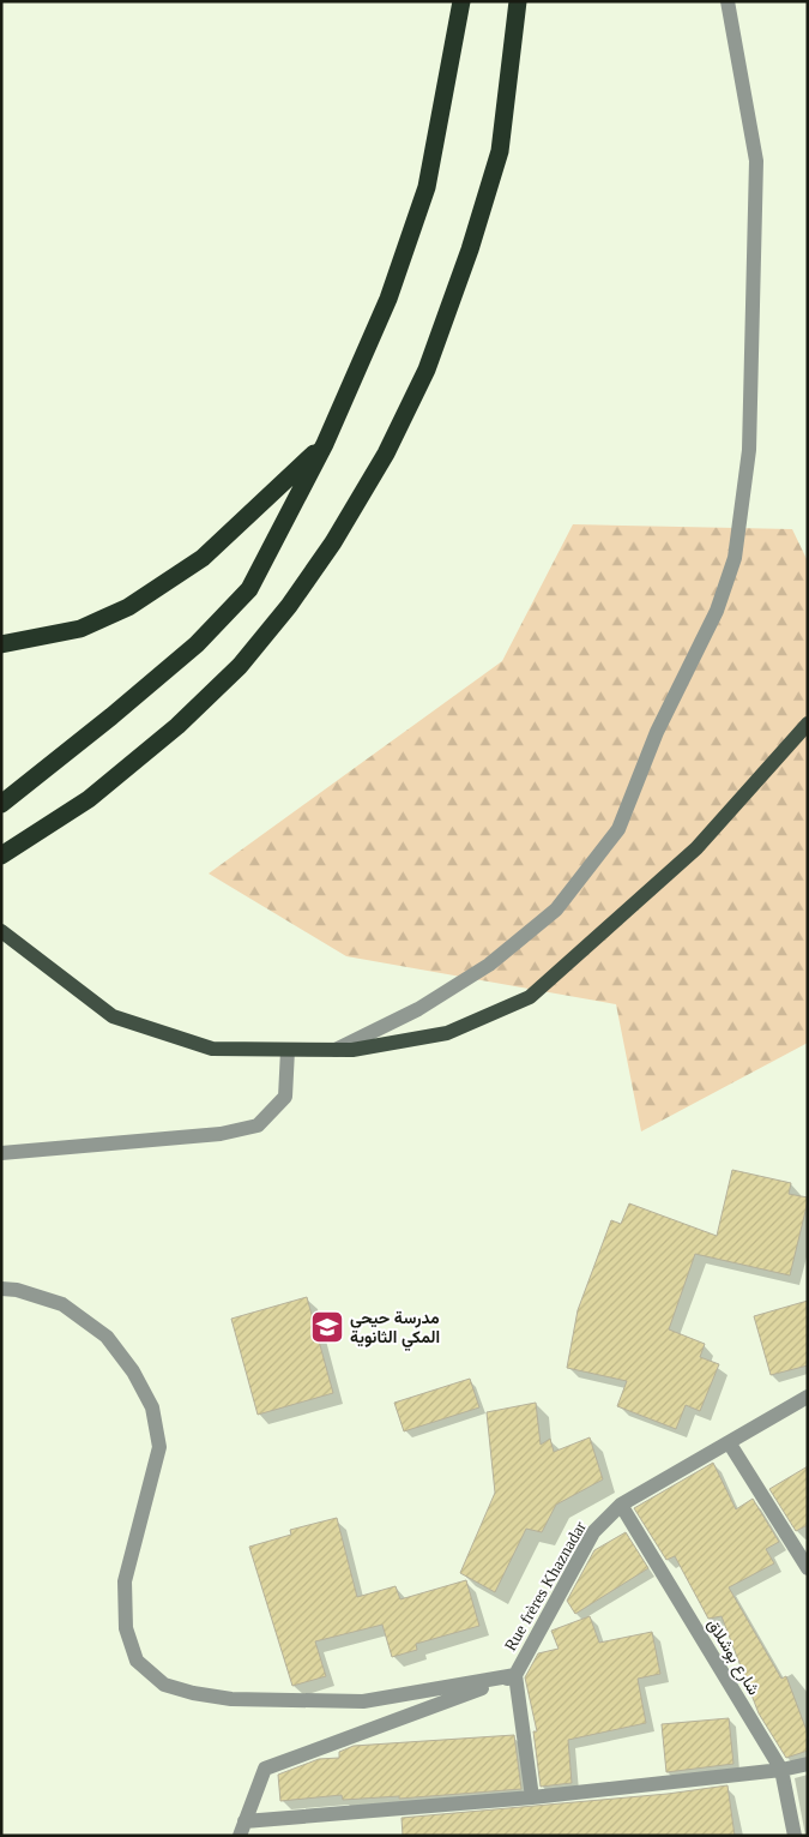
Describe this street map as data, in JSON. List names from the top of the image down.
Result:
{
  "streets": {
    "street": ["Rue frères Khaznadar", "شارع بوشلاق"]
  },
  "crossings": [
    ["Rue frères Khaznadar", "شارع بوشلاق"]
  ],
  "places": {
    "school or university": ["مدرسة حيحي المكي الثانوية"]
  }
}
